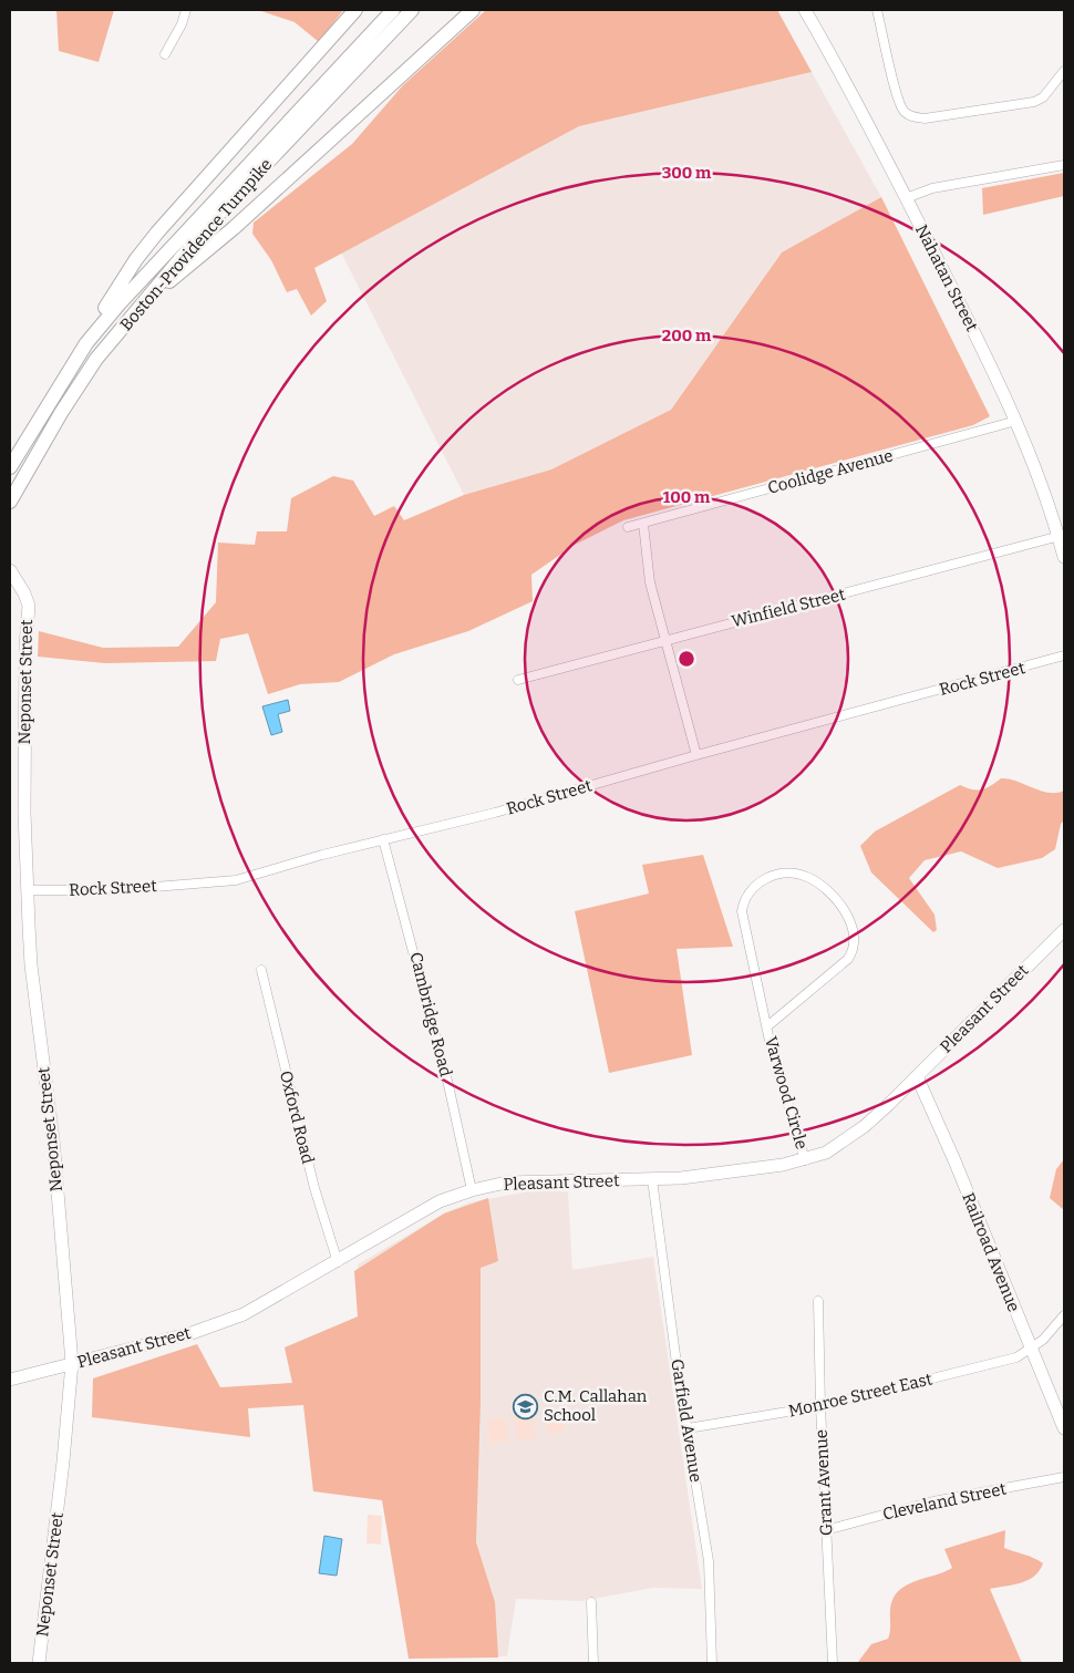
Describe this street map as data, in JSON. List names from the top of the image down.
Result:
{
  "streets": {
    "main road": ["Boston-Providence Turnpike"],
    "street": [
      "Nahatan Street",
      "Coolidge Avenue",
      "Winfield Street",
      "Rock Street",
      "Neponset Street",
      "Pleasant Street",
      "Cambridge Road",
      "Varwood Circle",
      "Oxford Road",
      "Railroad Avenue",
      "Monroe Street East",
      "Garfield Avenue",
      "Grant Avenue",
      "Cleveland Street"
    ]
  },
  "crossings": [
    ["Nahatan Street", "Coolidge Avenue"],
    ["Nahatan Street", "Winfield Street"],
    ["Rock Street", "Neponset Street"],
    ["Rock Street", "Cambridge Road"],
    ["Neponset Street", "Pleasant Street"],
    ["Pleasant Street", "Cambridge Road"],
    ["Pleasant Street", "Varwood Circle"],
    ["Pleasant Street", "Oxford Road"],
    ["Pleasant Street", "Railroad Avenue"],
    ["Pleasant Street", "Garfield Avenue"],
    ["Railroad Avenue", "Monroe Street East"],
    ["Monroe Street East", "Garfield Avenue"],
    ["Monroe Street East", "Grant Avenue"],
    ["Grant Avenue", "Cleveland Street"]
  ],
  "places": {
    "school or university": ["C.M. Callahan School"]
  },
  "rings": ["300 m", "200 m", "100 m"]
}
